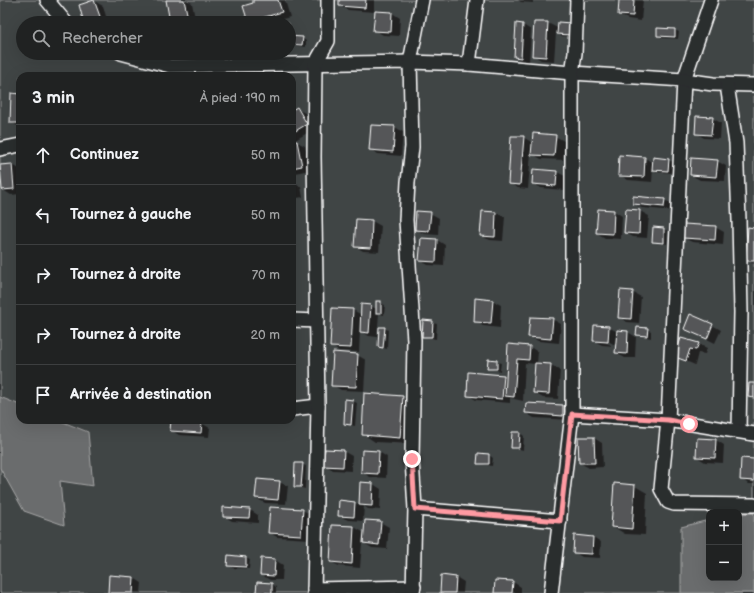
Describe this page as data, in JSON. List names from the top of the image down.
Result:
{
  "page": {
    "search": "Rechercher",
    "heading": ["3 min", "À pied · 190 m"],
    "list": [
      ["Continuez", "50 m"],
      ["Tournez à gauche", "50 m"],
      ["Tournez à droite", "70 m"],
      ["Tournez à droite", "20 m"],
      "Arrivée à destination"
    ],
    "map_buttons": ["+", "−"]
  }
}
